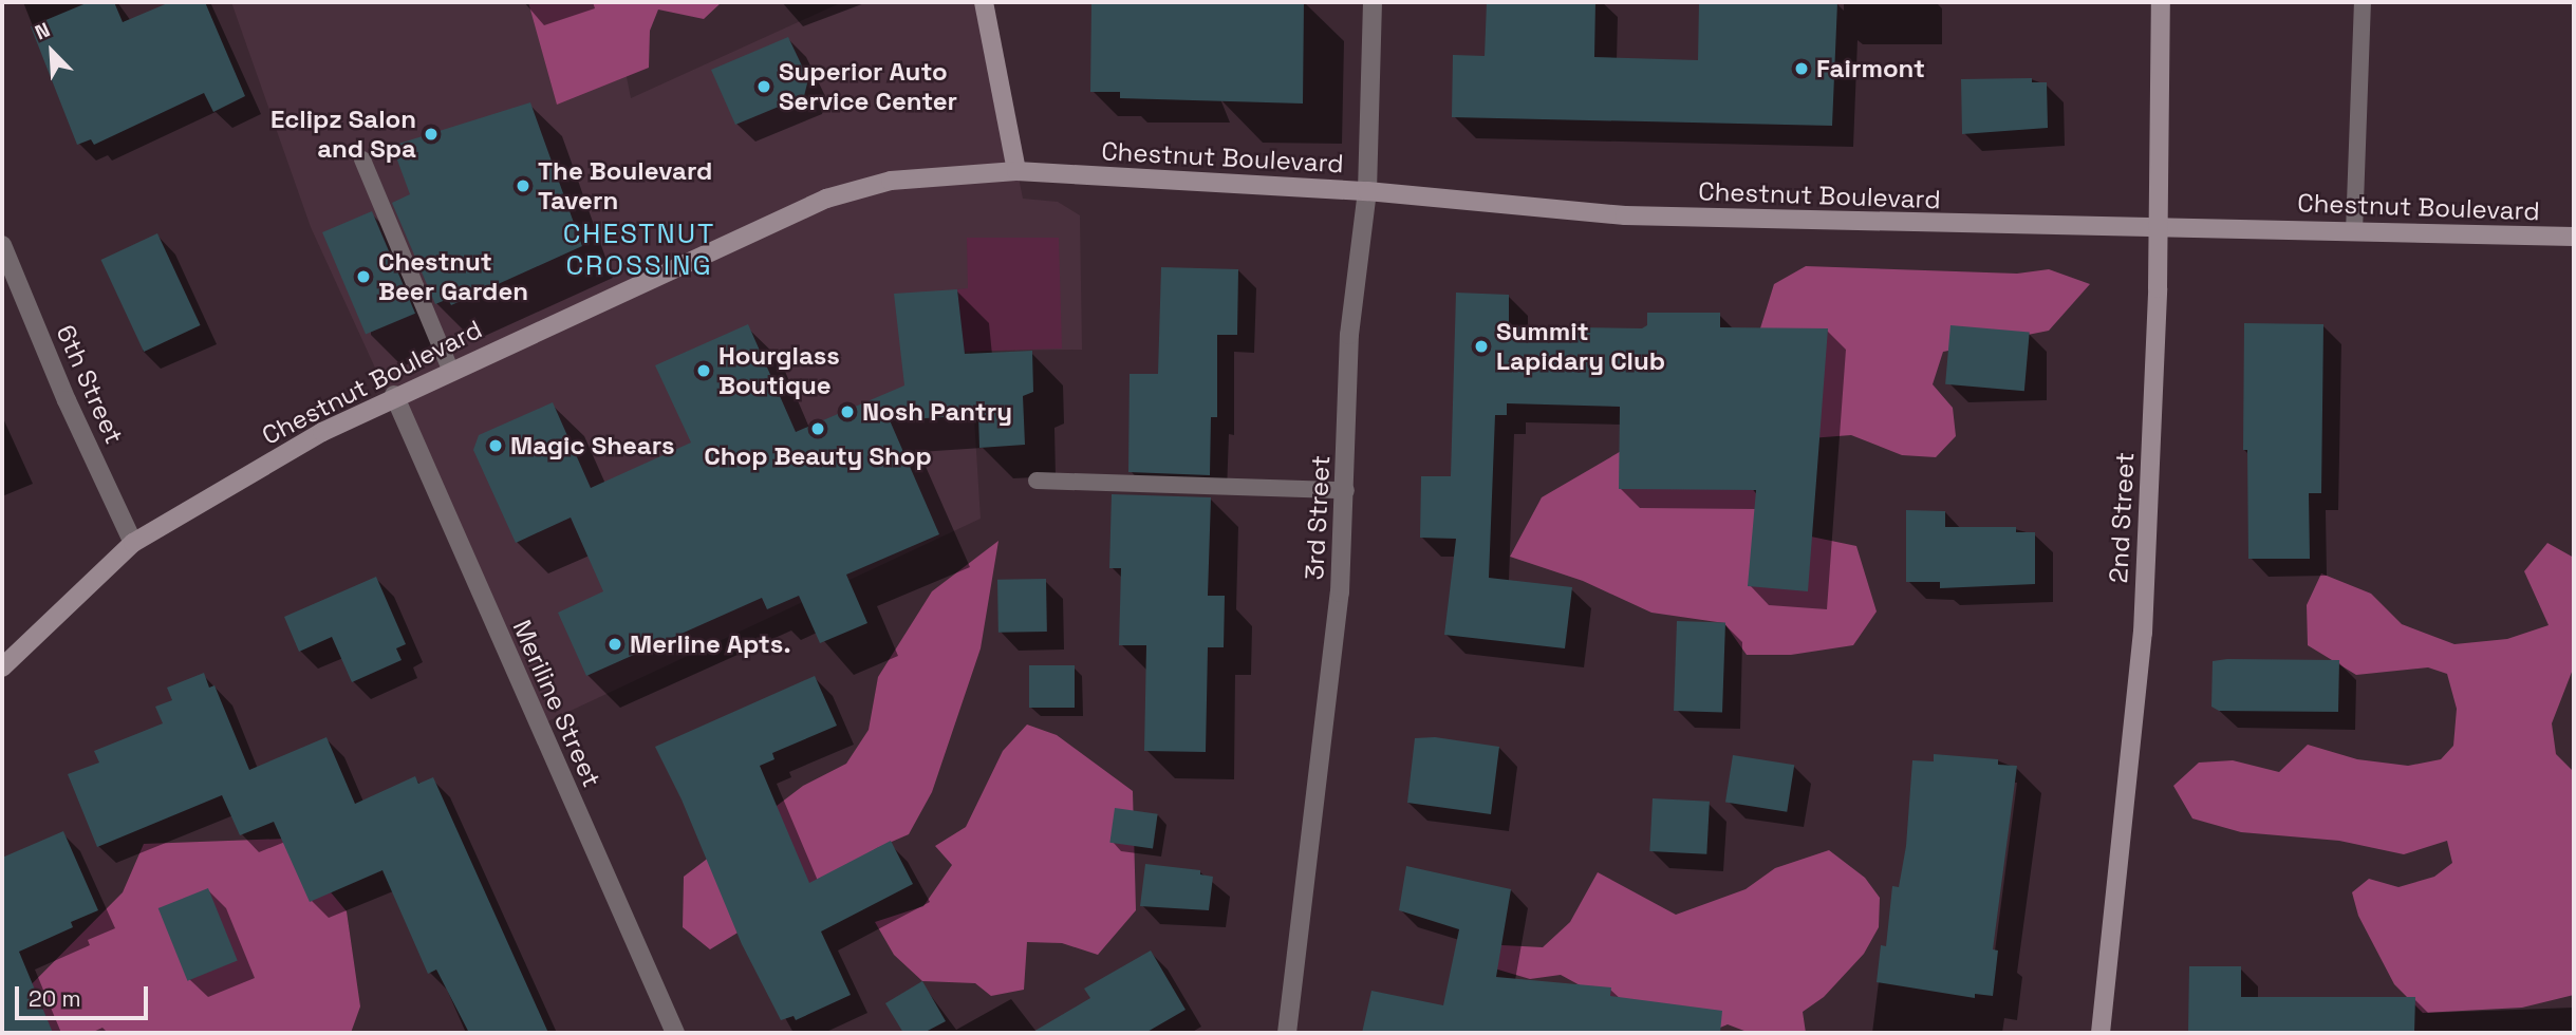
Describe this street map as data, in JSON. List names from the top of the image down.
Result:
{
  "streets": {
    "street": [
      "Chestnut Boulevard",
      "6th Street",
      "3rd Street",
      "2nd Street",
      "Meriline Street"
    ]
  },
  "crossings": [
    ["Chestnut Boulevard", "6th Street"],
    ["Chestnut Boulevard", "3rd Street"],
    ["Chestnut Boulevard", "2nd Street"],
    ["Chestnut Boulevard", "Meriline Street"]
  ],
  "districts": ["CHESTNUT CROSSING"],
  "places": [
    "Fairmont",
    "Superior Auto Service Center",
    "Eclipz Salon and Spa",
    "The Boulevard Tavern",
    "Chestnut Beer Garden",
    "Summit Lapidary Club",
    "Hourglass Boutique",
    "Nosh Pantry",
    "Chop Beauty Shop",
    "Magic Shears",
    "Merline Apts."
  ],
  "scale_bar": "20 m",
  "north": "top left"
}
